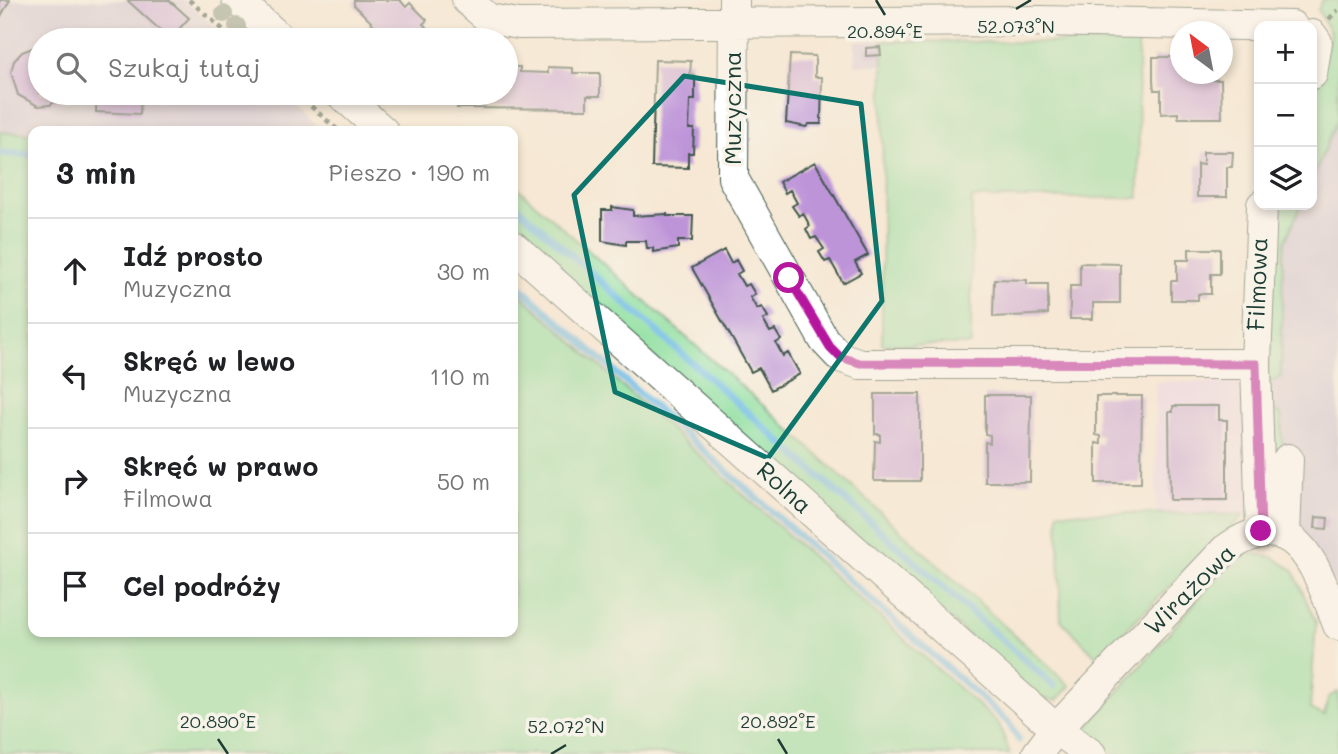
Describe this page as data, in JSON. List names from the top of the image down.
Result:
{
  "streets": {
    "street": [
      "Muzyczna",
      "Filmowa",
      "Rolna",
      "Wirażowa"
    ]
  },
  "crossings": [
    ["Muzyczna", "Filmowa"],
    ["Filmowa", "Wirażowa"],
    ["Rolna", "Wirażowa"]
  ],
  "north": "top left",
  "page": {
    "map_buttons": ["+", "−"],
    "search": "Szukaj tutaj",
    "heading": ["3 min", "Pieszo · 190 m"],
    "list": [
      ["Idź prosto", "Muzyczna", "30 m"],
      ["Skręć w lewo", "Muzyczna", "110 m"],
      ["Skręć w prawo", "Filmowa", "50 m"],
      "Cel podróży"
    ]
  },
  "coordinates": [
    "52.073°N",
    "20.894°E",
    "20.890°E",
    "20.892°E",
    "52.072°N"
  ]
}
